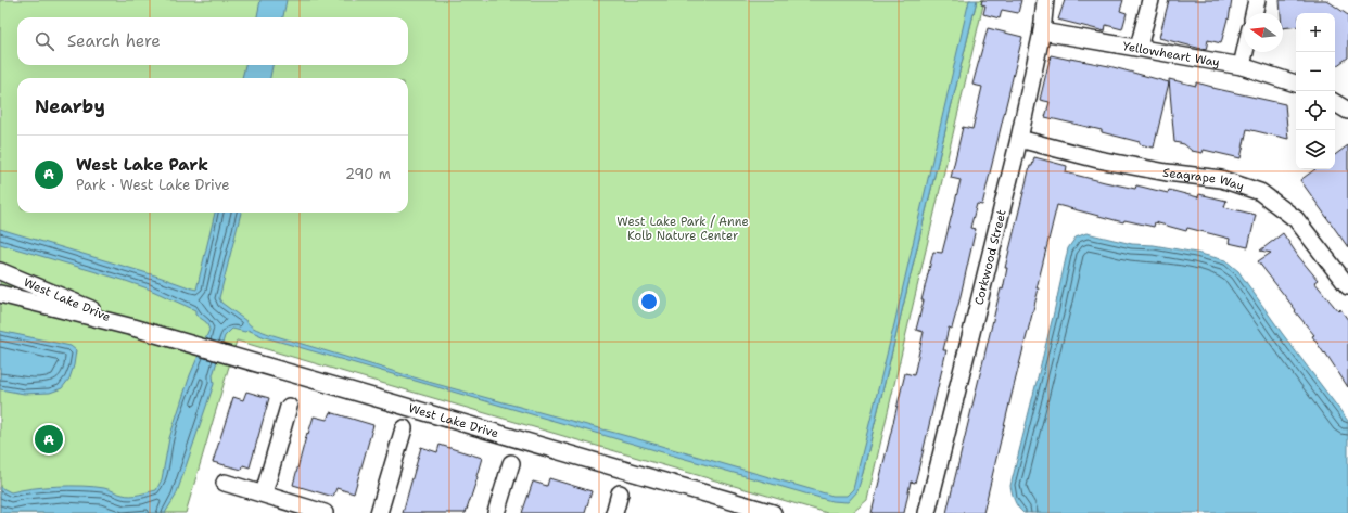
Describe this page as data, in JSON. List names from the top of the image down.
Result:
{
  "streets": {
    "street": [
      "Yellowheart Way",
      "Seagrape Way",
      "Corkwood Street",
      "West Lake Drive"
    ]
  },
  "crossings": [
    ["Yellowheart Way", "Corkwood Street"],
    ["Seagrape Way", "Corkwood Street"]
  ],
  "parks": ["West Lake Park / Anne Kolb Nature Center"],
  "north": "left",
  "page": {
    "map_buttons": ["+", "−"],
    "search": "Search here",
    "heading": "Nearby",
    "list": [
      {
        "mark": "A",
        "name": "West Lake Park",
        "note": "Park · West Lake Drive",
        "value": "290 m"
      }
    ],
    "pins": "A"
  }
}
